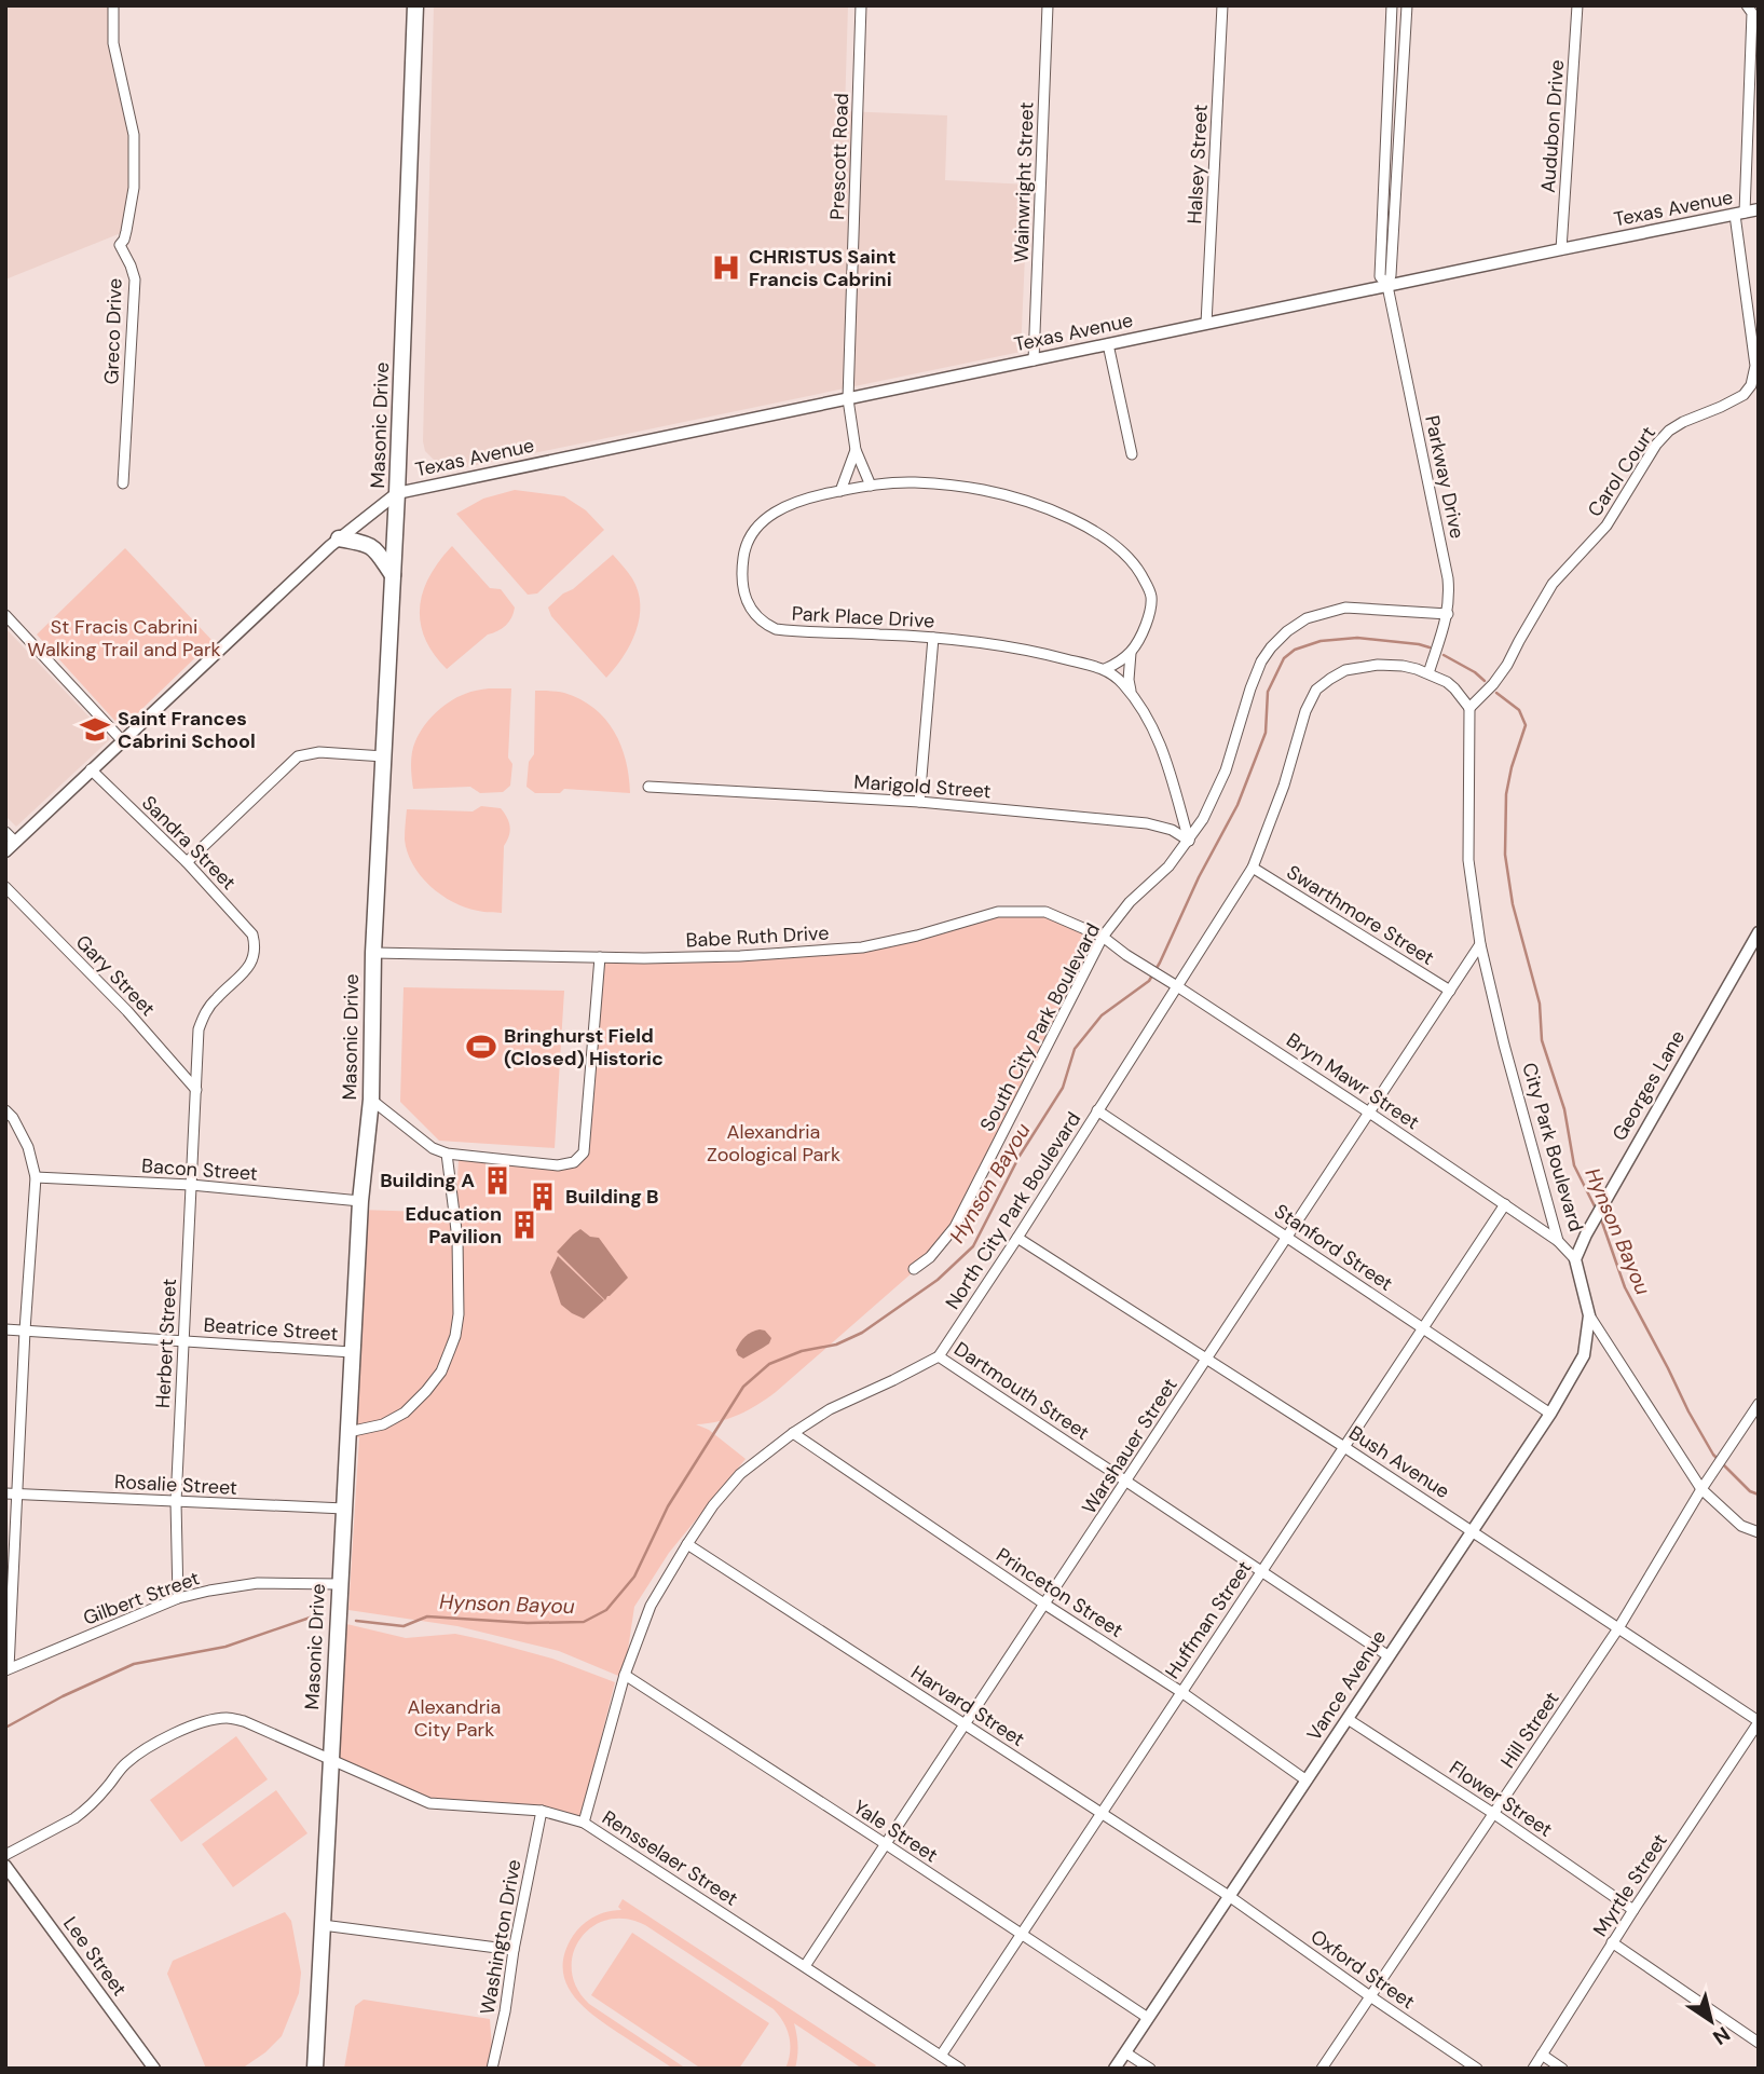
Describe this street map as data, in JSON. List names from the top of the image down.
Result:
{
  "streets": {
    "main road": ["Masonic Drive"],
    "street": [
      "Audubon Drive",
      "Prescott Road",
      "Halsey Street",
      "Wainwright Street",
      "Texas Avenue",
      "Greco Drive",
      "Carol Court",
      "Parkway Drive",
      "Park Place Drive",
      "Marigold Street",
      "Sandra Street",
      "Swarthmore Street",
      "Babe Ruth Drive",
      "Gary Street",
      "South City Park Boulevard",
      "Bryn Mawr Street",
      "Georges Lane",
      "City Park Boulevard",
      "Bacon Street",
      "North City Park Boulevard",
      "Stanford Street",
      "Beatrice Street",
      "Herbert Street",
      "Dartmouth Street",
      "Warshauer Street",
      "Bush Avenue",
      "Rosalie Street",
      "Princeton Street",
      "Gilbert Street",
      "Huffman Street",
      "Vance Avenue",
      "Harvard Street",
      "Hill Street",
      "Flower Street",
      "Yale Street",
      "Rensselaer Street",
      "Myrtle Street",
      "Washington Drive",
      "Lee Street",
      "Oxford Street"
    ]
  },
  "crossings": [
    ["Audubon Drive", "Texas Avenue"],
    ["Prescott Road", "Texas Avenue"],
    ["Halsey Street", "Texas Avenue"],
    ["Wainwright Street", "Texas Avenue"],
    ["Texas Avenue", "Masonic Drive"],
    ["Texas Avenue", "Carol Court"],
    ["Texas Avenue", "Parkway Drive"],
    ["Masonic Drive", "Babe Ruth Drive"],
    ["Masonic Drive", "Bacon Street"],
    ["Masonic Drive", "Beatrice Street"],
    ["Masonic Drive", "Rosalie Street"],
    ["Masonic Drive", "Gilbert Street"],
    ["Masonic Drive", "Rensselaer Street"],
    ["Carol Court", "City Park Boulevard"],
    ["Carol Court", "North City Park Boulevard"],
    ["Parkway Drive", "South City Park Boulevard"],
    ["Parkway Drive", "North City Park Boulevard"],
    ["Marigold Street", "South City Park Boulevard"],
    ["Sandra Street", "Herbert Street"],
    ["Swarthmore Street", "North City Park Boulevard"],
    ["Swarthmore Street", "Warshauer Street"],
    ["Babe Ruth Drive", "South City Park Boulevard"],
    ["Babe Ruth Drive", "Bryn Mawr Street"],
    ["Gary Street", "Herbert Street"],
    ["Bryn Mawr Street", "City Park Boulevard"],
    ["Bryn Mawr Street", "North City Park Boulevard"],
    ["Bryn Mawr Street", "Warshauer Street"],
    ["Bryn Mawr Street", "Huffman Street"],
    ["Georges Lane", "City Park Boulevard"],
    ["City Park Boulevard", "North City Park Boulevard"],
    ["City Park Boulevard", "Warshauer Street"],
    ["City Park Boulevard", "Vance Avenue"],
    ["City Park Boulevard", "Hill Street"],
    ["Bacon Street", "Herbert Street"],
    ["North City Park Boulevard", "Stanford Street"],
    ["North City Park Boulevard", "Dartmouth Street"],
    ["North City Park Boulevard", "Bush Avenue"],
    ["North City Park Boulevard", "Princeton Street"],
    ["North City Park Boulevard", "Harvard Street"],
    ["North City Park Boulevard", "Yale Street"],
    ["North City Park Boulevard", "Rensselaer Street"],
    ["Stanford Street", "Warshauer Street"],
    ["Stanford Street", "Huffman Street"],
    ["Stanford Street", "Vance Avenue"],
    ["Beatrice Street", "Herbert Street"],
    ["Herbert Street", "Rosalie Street"],
    ["Herbert Street", "Gilbert Street"],
    ["Dartmouth Street", "Warshauer Street"],
    ["Dartmouth Street", "Huffman Street"],
    ["Dartmouth Street", "Vance Avenue"],
    ["Warshauer Street", "Bush Avenue"],
    ["Warshauer Street", "Princeton Street"],
    ["Warshauer Street", "Harvard Street"],
    ["Warshauer Street", "Yale Street"],
    ["Warshauer Street", "Rensselaer Street"],
    ["Bush Avenue", "Huffman Street"],
    ["Bush Avenue", "Vance Avenue"],
    ["Bush Avenue", "Hill Street"],
    ["Bush Avenue", "Myrtle Street"],
    ["Princeton Street", "Huffman Street"],
    ["Princeton Street", "Vance Avenue"],
    ["Huffman Street", "Harvard Street"],
    ["Huffman Street", "Yale Street"],
    ["Huffman Street", "Rensselaer Street"],
    ["Vance Avenue", "Harvard Street"],
    ["Vance Avenue", "Flower Street"],
    ["Vance Avenue", "Yale Street"],
    ["Vance Avenue", "Oxford Street"],
    ["Harvard Street", "Oxford Street"],
    ["Hill Street", "Flower Street"],
    ["Hill Street", "Oxford Street"],
    ["Flower Street", "Myrtle Street"],
    ["Rensselaer Street", "Washington Drive"]
  ],
  "water": ["Hynson Bayou"],
  "parks": ["St Fracis Cabrini Walking Trail and Park", "Alexandria Zoological Park", "Alexandria City Park"],
  "places": {
    "hospital": ["CHRISTUS Saint Francis Cabrini"],
    "school or university": ["Saint Frances Cabrini School"],
    "sports": ["Bringhurst Field (Closed) Historic"],
    "building": ["Building A", "Building B", "Education Pavilion"]
  },
  "north": "bottom right"
}
